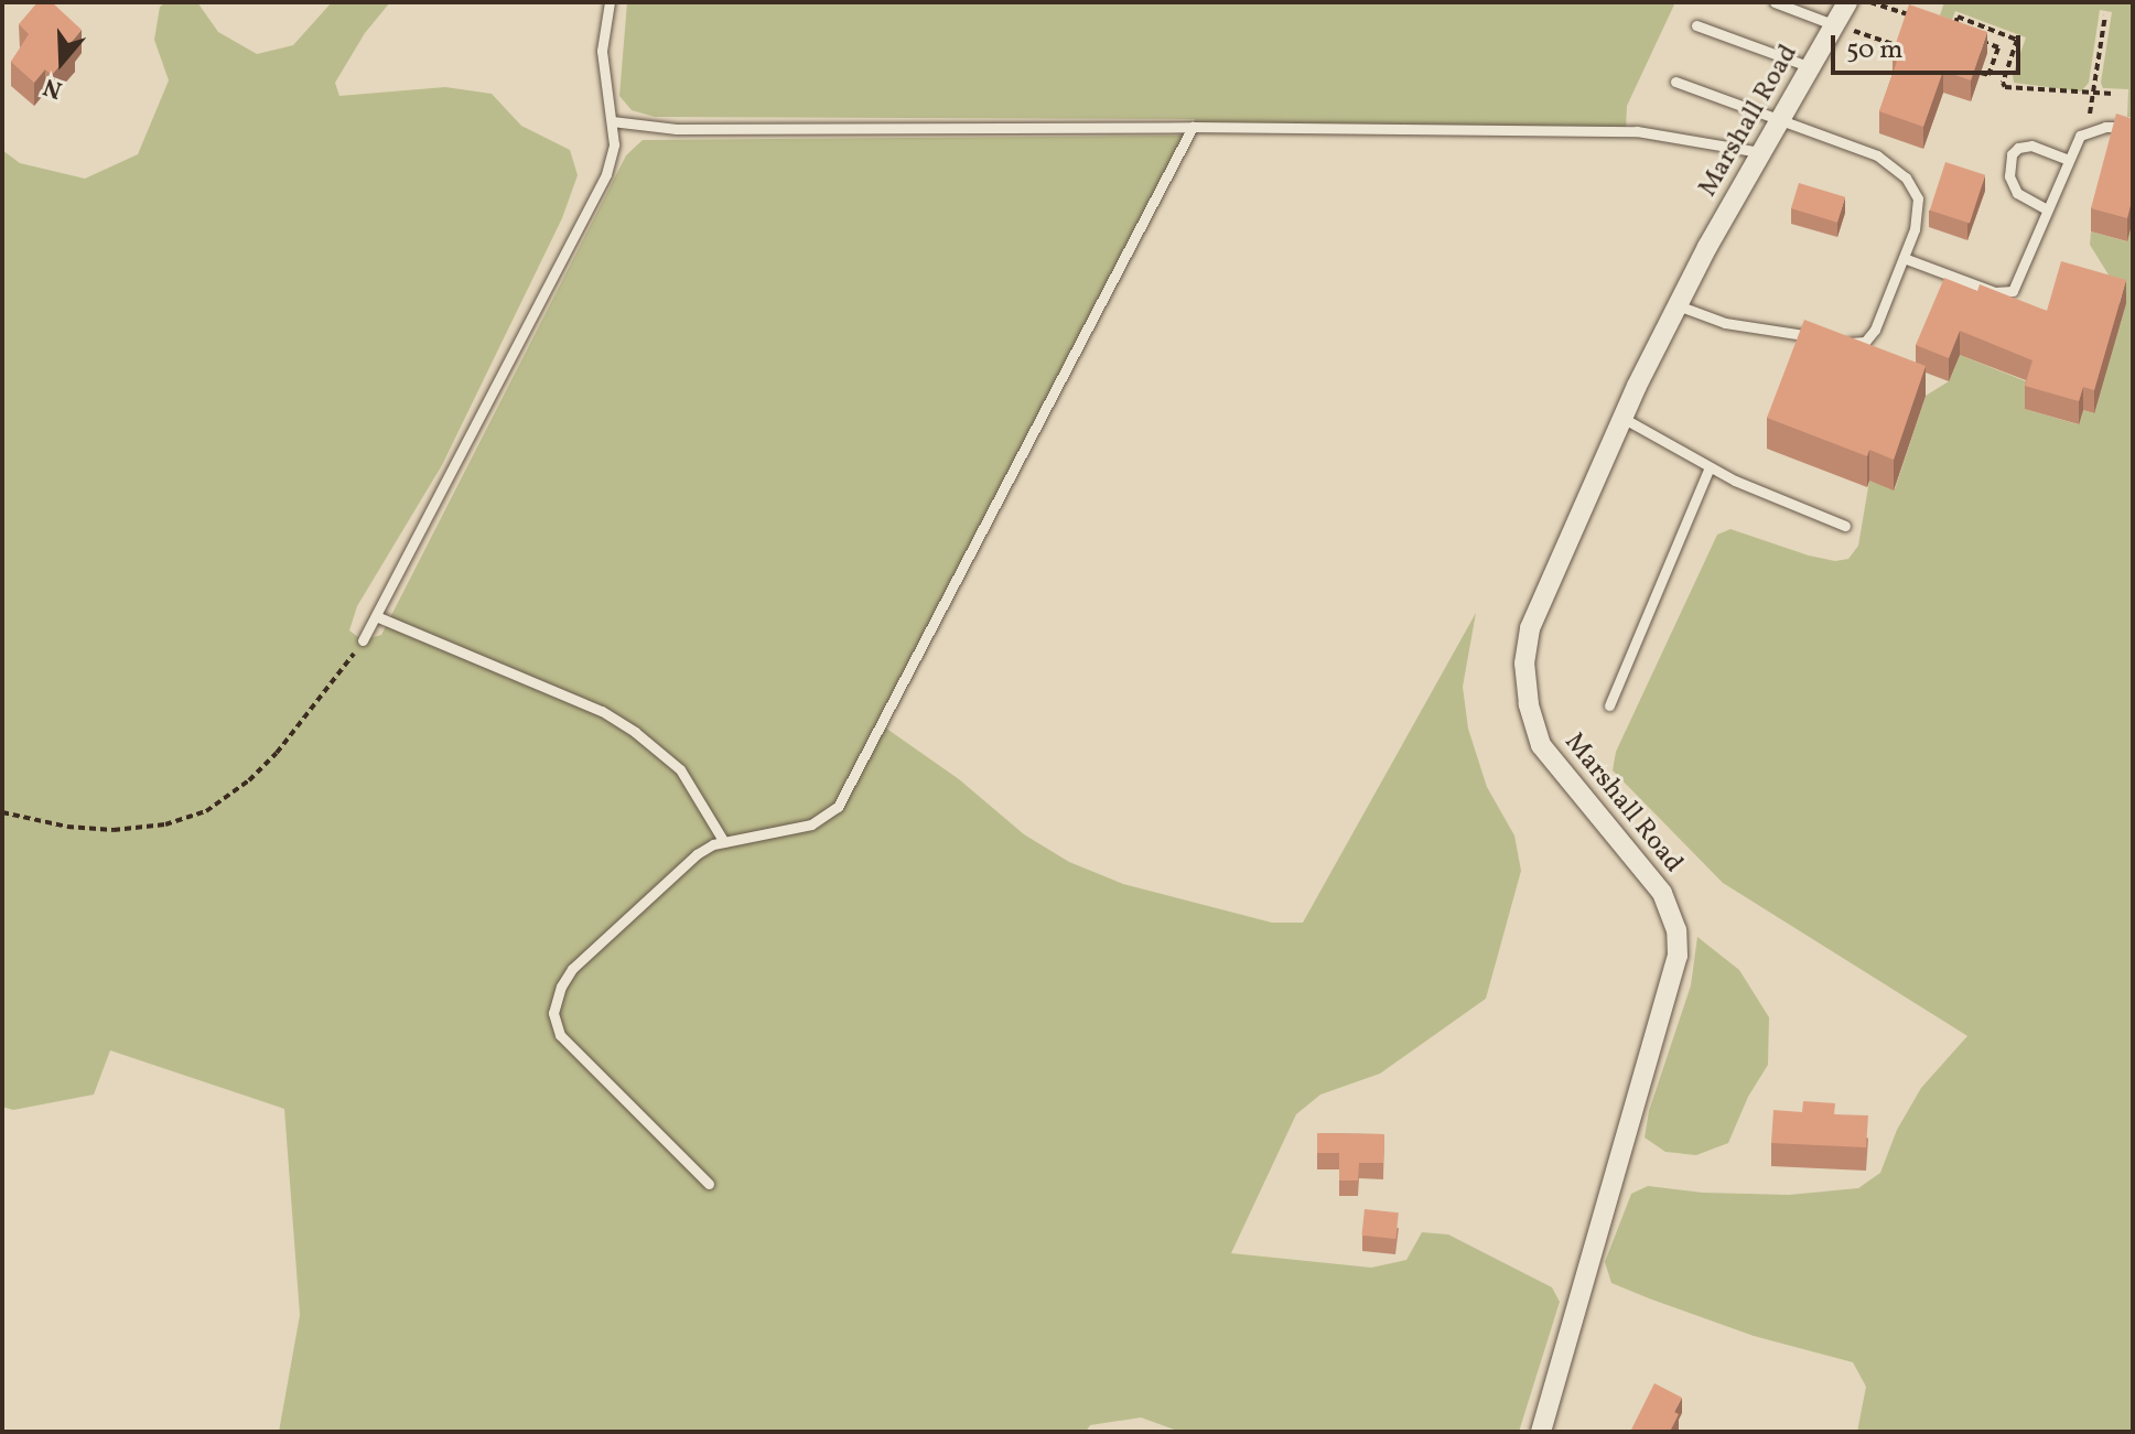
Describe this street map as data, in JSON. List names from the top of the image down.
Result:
{
  "streets": {
    "street": ["Marshall Road"]
  },
  "scale_bar": "50 m",
  "north": "bottom"
}
